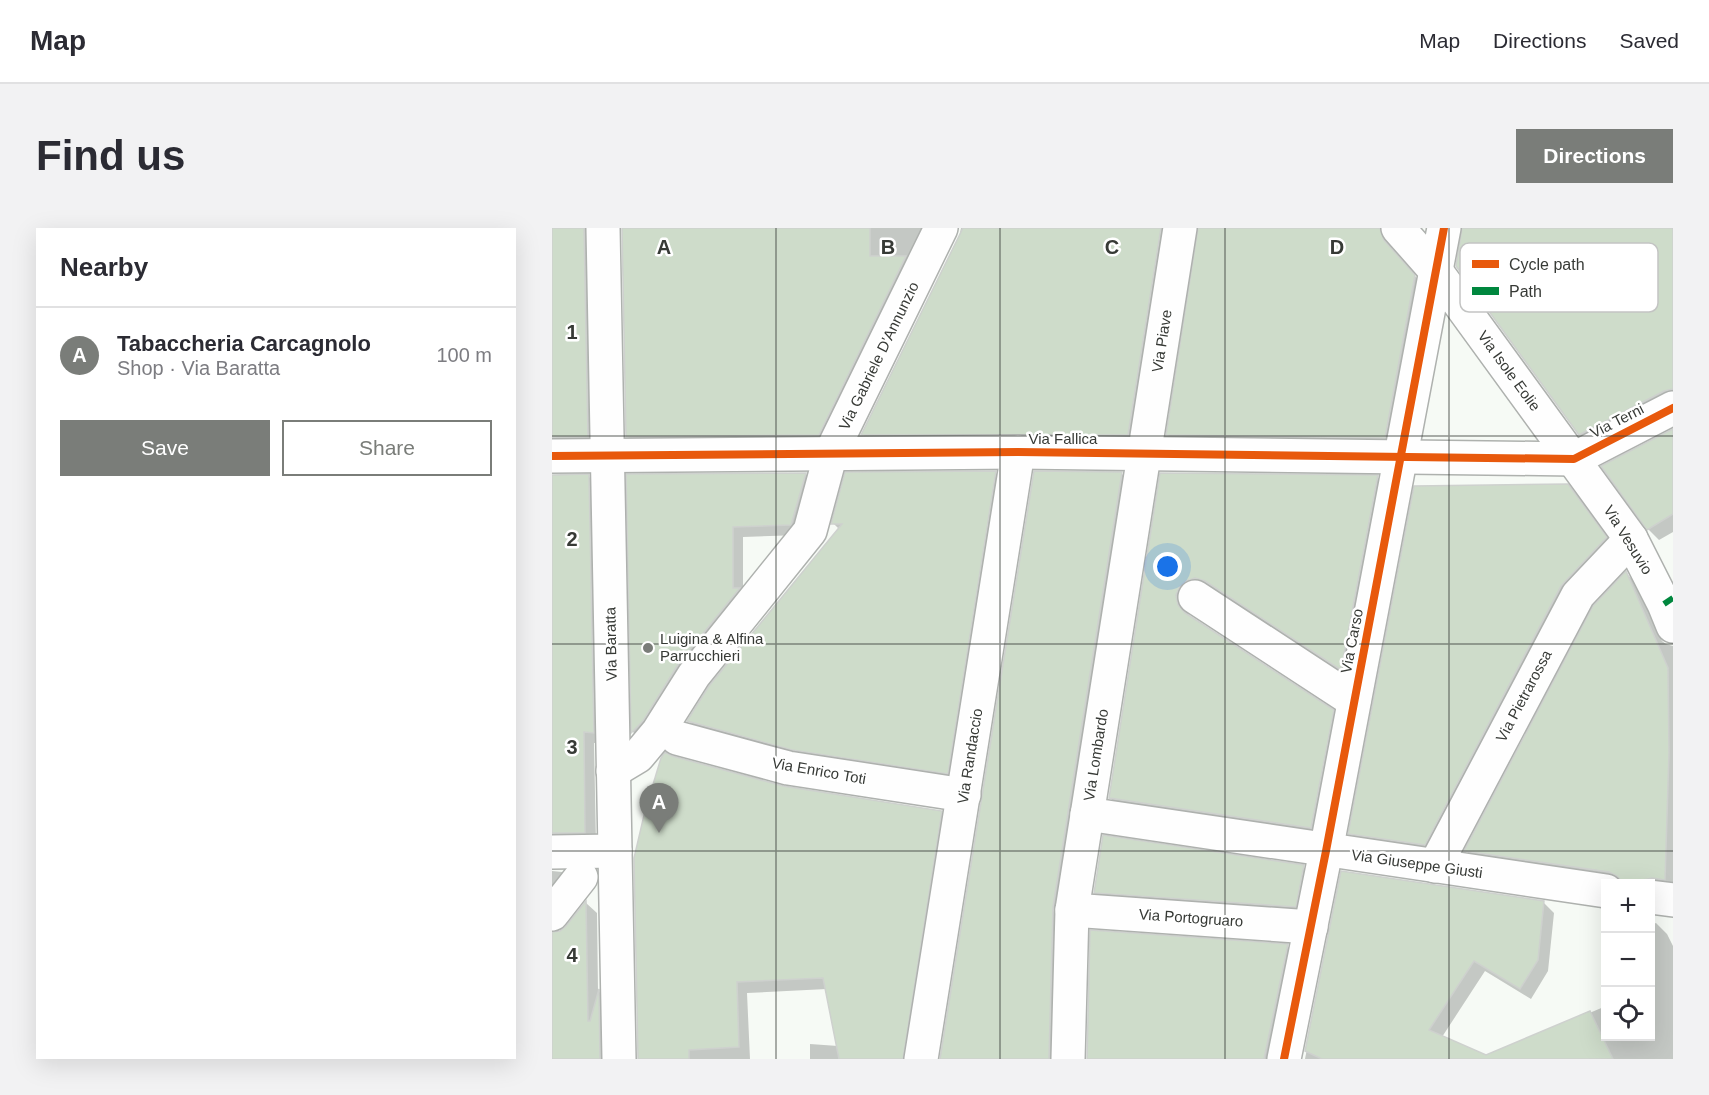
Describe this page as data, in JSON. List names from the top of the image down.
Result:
{
  "streets": {
    "street": [
      "Via Piave",
      "Via Gabriele D'Annunzio",
      "Via Isole Eolie",
      "Via Terni",
      "Via Fallica",
      "Via Vesuvio",
      "Via Carso",
      "Via Baratta",
      "Via Pietrarossa",
      "Via Lombardo",
      "Via Randaccio",
      "Via Enrico Toti",
      "Via Giuseppe Giusti",
      "Via Portogruaro"
    ]
  },
  "crossings": [
    ["Via Piave", "Via Fallica"],
    ["Via Piave", "Via Lombardo"],
    ["Via Gabriele D'Annunzio", "Via Fallica"],
    ["Via Gabriele D'Annunzio", "Via Baratta"],
    ["Via Isole Eolie", "Via Terni"],
    ["Via Isole Eolie", "Via Fallica"],
    ["Via Isole Eolie", "Via Vesuvio"],
    ["Via Isole Eolie", "Via Carso"],
    ["Via Terni", "Via Fallica"],
    ["Via Terni", "Via Vesuvio"],
    ["Via Fallica", "Via Vesuvio"],
    ["Via Fallica", "Via Carso"],
    ["Via Fallica", "Via Baratta"],
    ["Via Fallica", "Via Lombardo"],
    ["Via Fallica", "Via Randaccio"],
    ["Via Vesuvio", "Via Pietrarossa"],
    ["Via Carso", "Via Giuseppe Giusti"],
    ["Via Carso", "Via Portogruaro"],
    ["Via Pietrarossa", "Via Giuseppe Giusti"],
    ["Via Lombardo", "Via Giuseppe Giusti"],
    ["Via Lombardo", "Via Portogruaro"],
    ["Via Randaccio", "Via Enrico Toti"]
  ],
  "places": ["Luigina & Alfina Parrucchieri"],
  "legend": ["Cycle path", "Path"],
  "page": {
    "header": "Map",
    "nav": ["Map", "Directions", "Saved"],
    "buttons": [
      "Directions",
      ["Save", "Share"]
    ],
    "title": "Find us",
    "heading": "Nearby",
    "list": [
      {
        "mark": "A",
        "name": "Tabaccheria Carcagnolo",
        "note": "Shop · Via Baratta",
        "value": "100 m"
      }
    ],
    "pins": "A",
    "map_buttons": ["+", "−"]
  },
  "grid": {
    "columns": [
      "A",
      "B",
      "C",
      "D"
    ],
    "rows": [
      "1",
      "2",
      "3",
      "4"
    ]
  }
}
